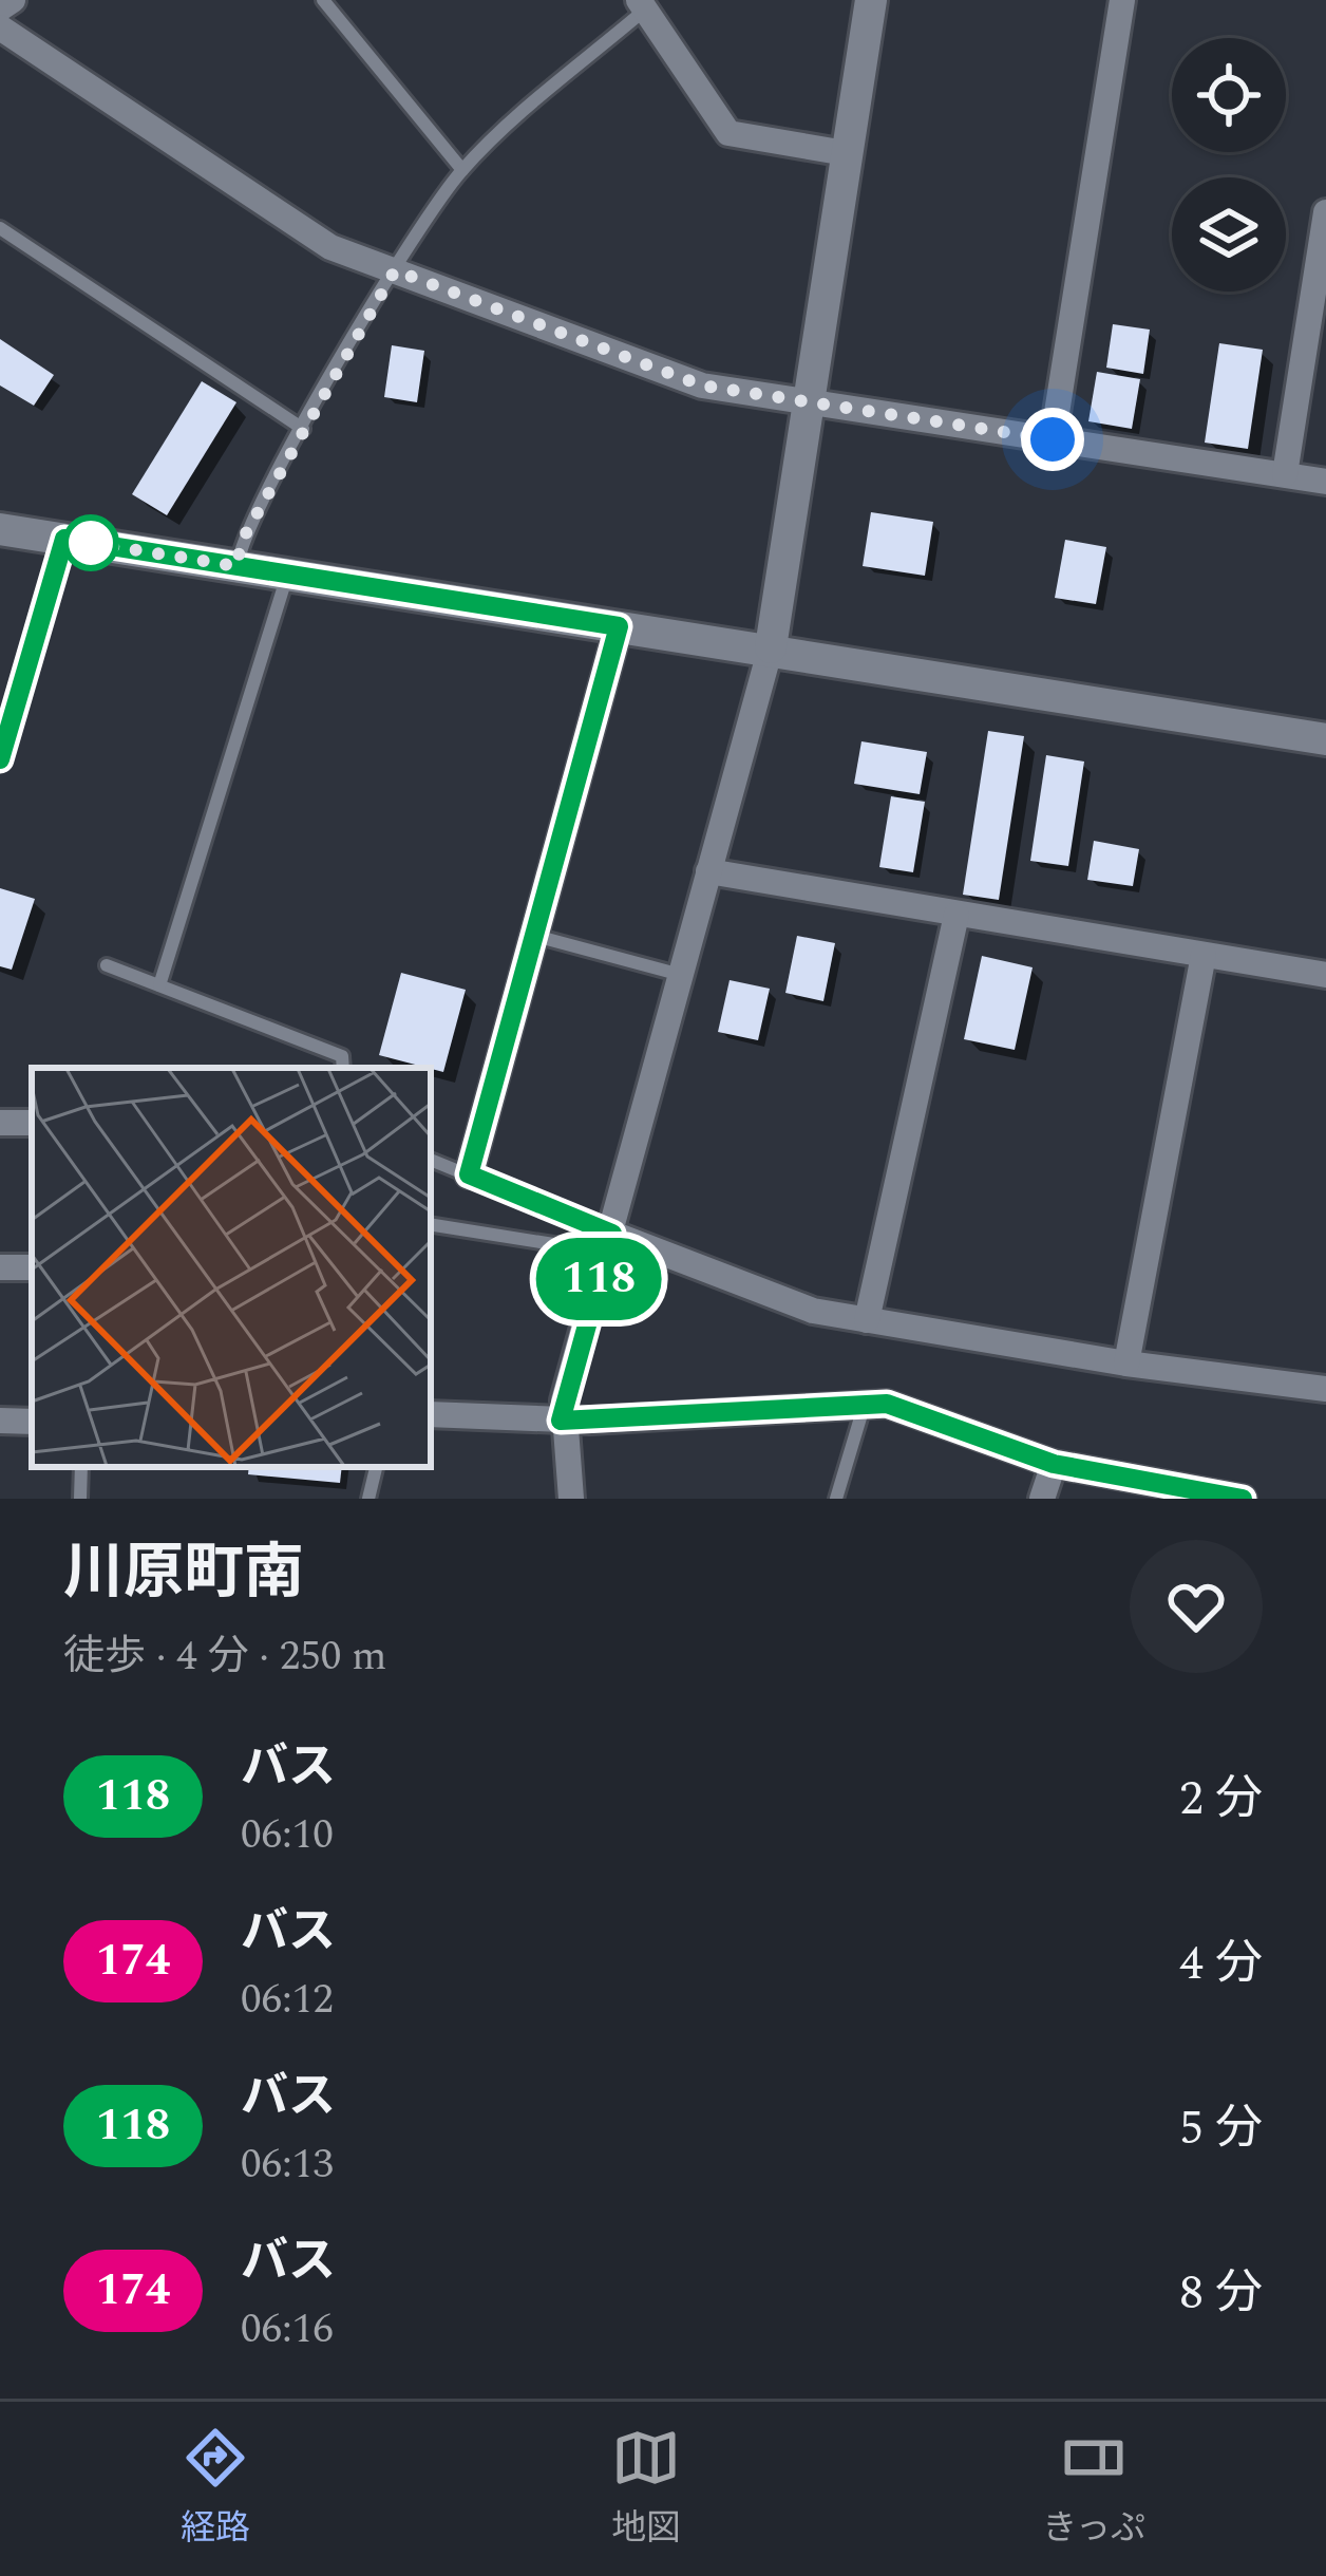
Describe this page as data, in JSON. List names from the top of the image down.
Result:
{
  "lines": ["bus line 118"],
  "page": {
    "on_map": "118",
    "heading": ["川原町南", "徒歩 · 4 分 · 250 m"],
    "list": [
      {
        "mark": "118",
        "name": "バス",
        "note": "06:10",
        "value": "2 分"
      },
      {
        "mark": "174",
        "name": "バス",
        "note": "06:12",
        "value": "4 分"
      },
      {
        "mark": "118",
        "name": "バス",
        "note": "06:13",
        "value": "5 分"
      },
      {
        "mark": "174",
        "name": "バス",
        "note": "06:16",
        "value": "8 分"
      }
    ],
    "tabs": ["経路", "地図", "きっぷ"]
  }
}
